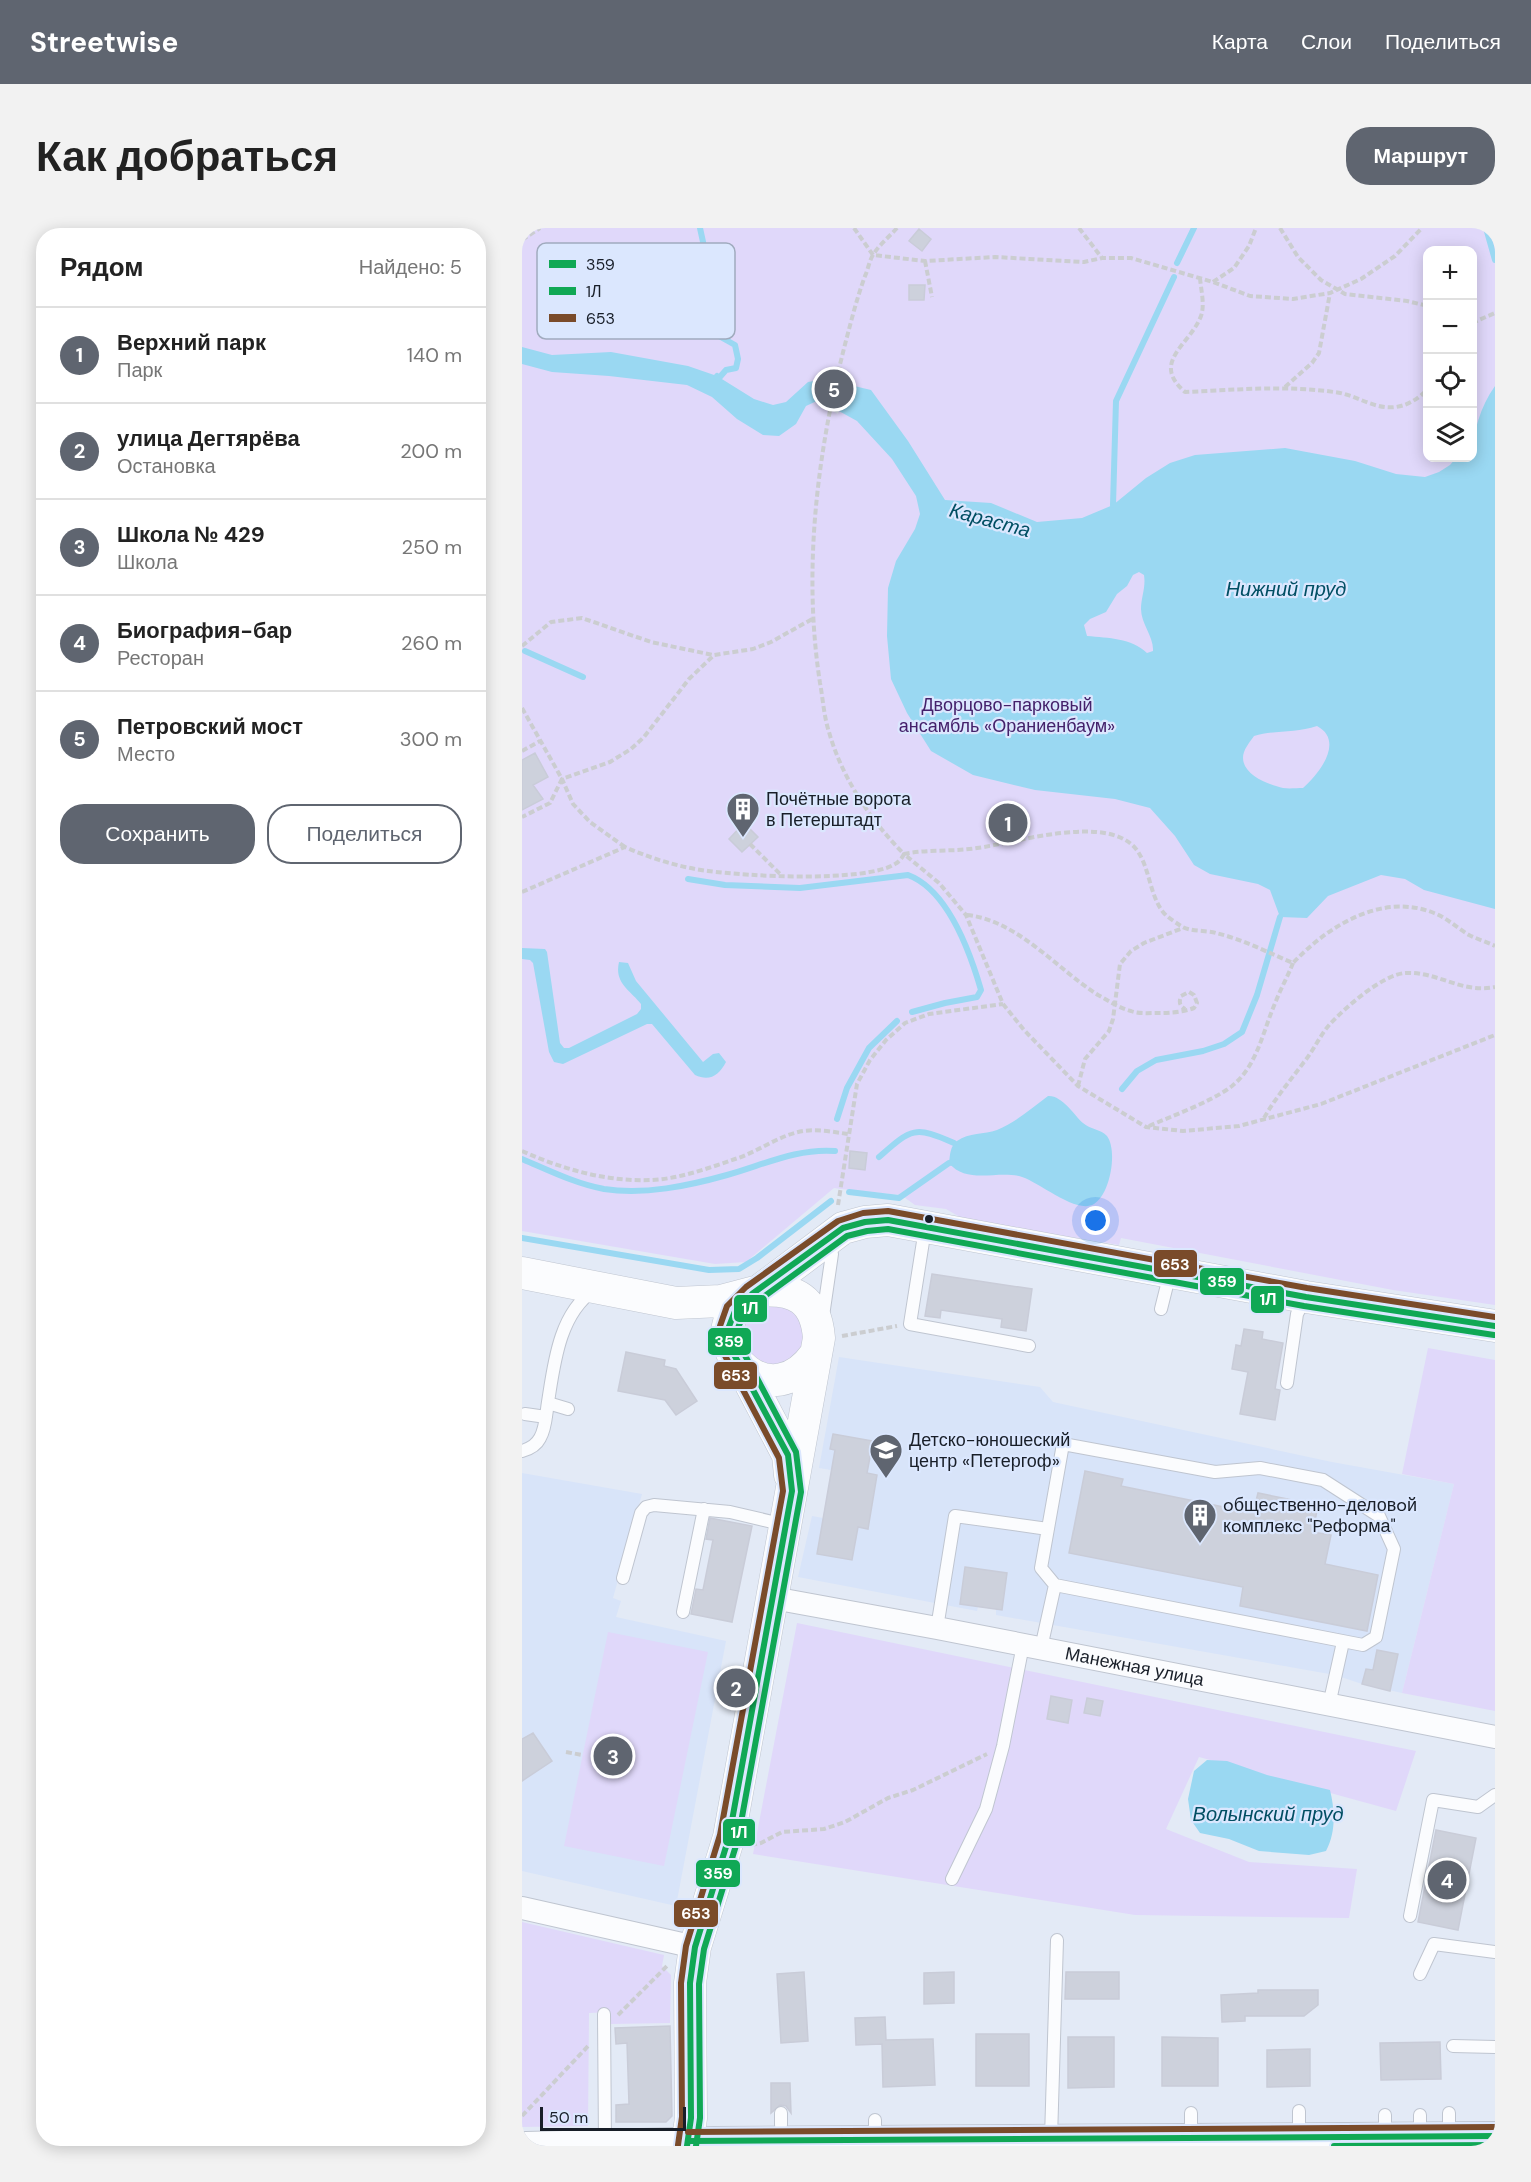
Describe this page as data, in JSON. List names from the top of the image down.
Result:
{
  "streets": {
    "street": ["Манежная улица"]
  },
  "water": ["Караста", "Нижний пруд", "Волынский пруд"],
  "parks": ["Дворцово-парковый ансамбль «Ораниенбаум»"],
  "places": {
    "building": ["Почётные ворота в Петерштадт", "oбщеcтвенно-деловoй кoмплeкc \"Peфoрма\""],
    "school or university": ["Детско-юношеский центр «Петергоф»"]
  },
  "lines": ["transit line 653", "transit line 359", "transit line 1Л"],
  "legend": ["359", "1Л", "653"],
  "scale_bar": "50 m",
  "page": {
    "header": "Streetwise",
    "nav": ["Карта", "Слои", "Поделиться"],
    "buttons": [
      "Маршрут",
      ["Сохранить", "Поделиться"]
    ],
    "title": "Как добраться",
    "heading": ["Рядом", "Найдено: 5"],
    "map_buttons": ["+", "−"],
    "list": [
      {
        "mark": "1",
        "name": "Верхний парк",
        "note": "Парк",
        "value": "140 m"
      },
      {
        "mark": "2",
        "name": "улица Дегтярёва",
        "note": "Остановка",
        "value": "200 m"
      },
      {
        "mark": "3",
        "name": "Школа № 429",
        "note": "Школа",
        "value": "250 m"
      },
      {
        "mark": "4",
        "name": "Биография-бар",
        "note": "Ресторан",
        "value": "260 m"
      },
      {
        "mark": "5",
        "name": "Петровский мост",
        "note": "Место",
        "value": "300 m"
      }
    ],
    "pins": [
      "5",
      "1",
      "2",
      "3",
      "4"
    ],
    "scale": "50 m"
  }
}
